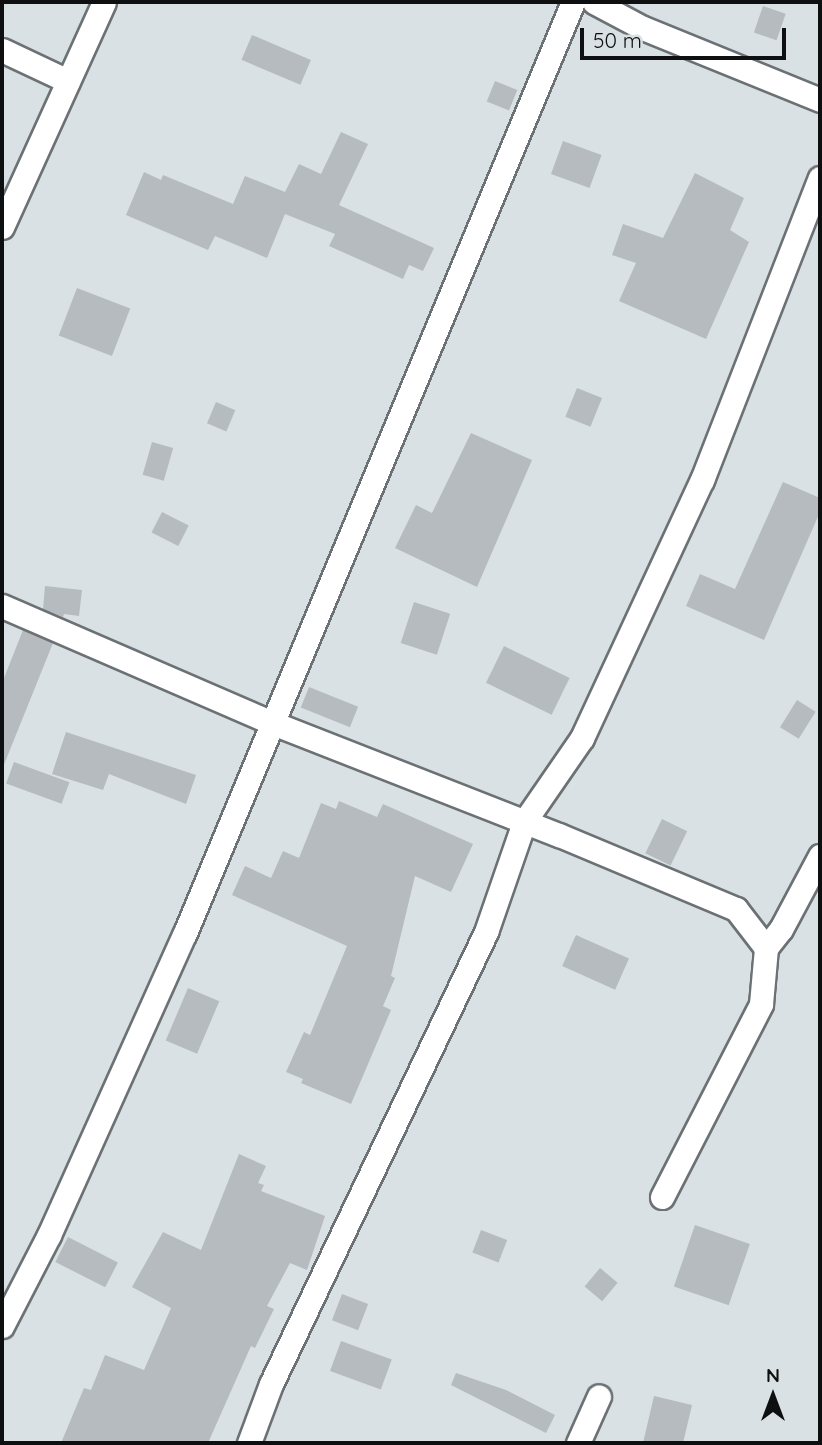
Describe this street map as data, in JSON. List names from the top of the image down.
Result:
{
  "scale_bar": "50 m",
  "north": "top"
}
